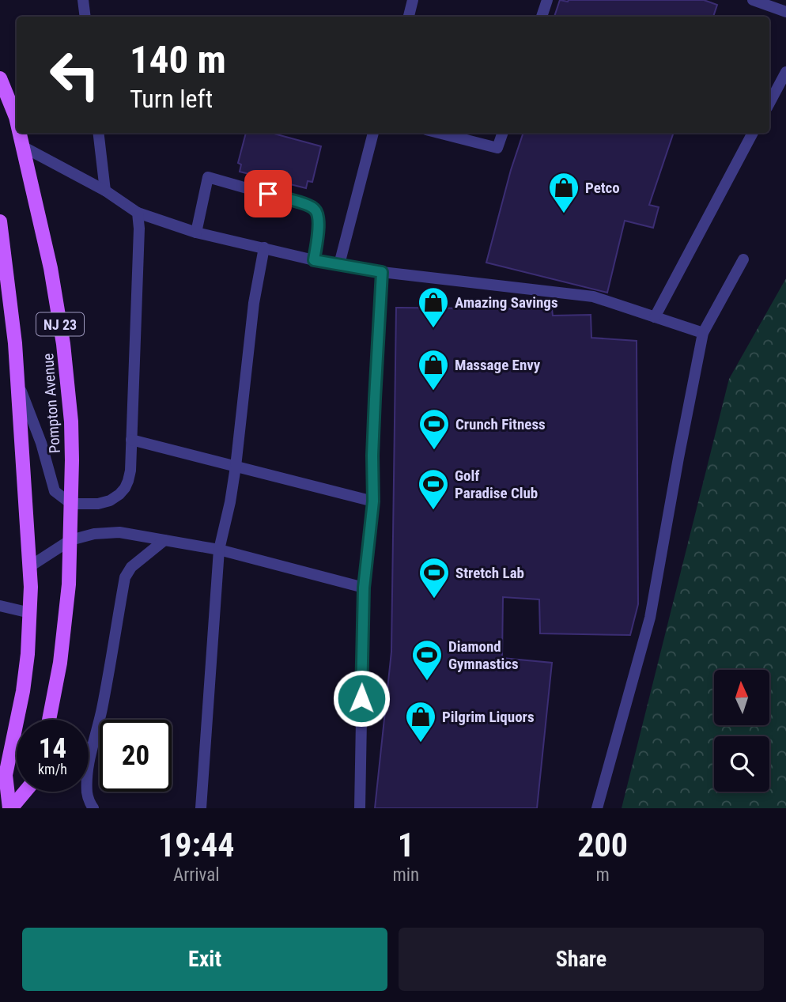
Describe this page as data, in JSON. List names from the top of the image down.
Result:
{
  "streets": {
    "main road": ["NJ 23", "Pompton Avenue"]
  },
  "places": {
    "shop": [
      "Petco",
      "Amazing Savings",
      "Massage Envy",
      "Pilgrim Liquors"
    ],
    "sports": [
      "Crunch Fitness",
      "Golf Paradise Club",
      "Stretch Lab",
      "Diamond Gymnastics"
    ]
  },
  "north": "top",
  "page": {
    "turn": ["140 m", "Turn left"],
    "speed": "14 km/h",
    "limit": "20",
    "eta": [
      "19:44",
      "Arrival",
      "1",
      "min",
      "200",
      "m"
    ],
    "buttons": ["Exit", "Share"]
  }
}
